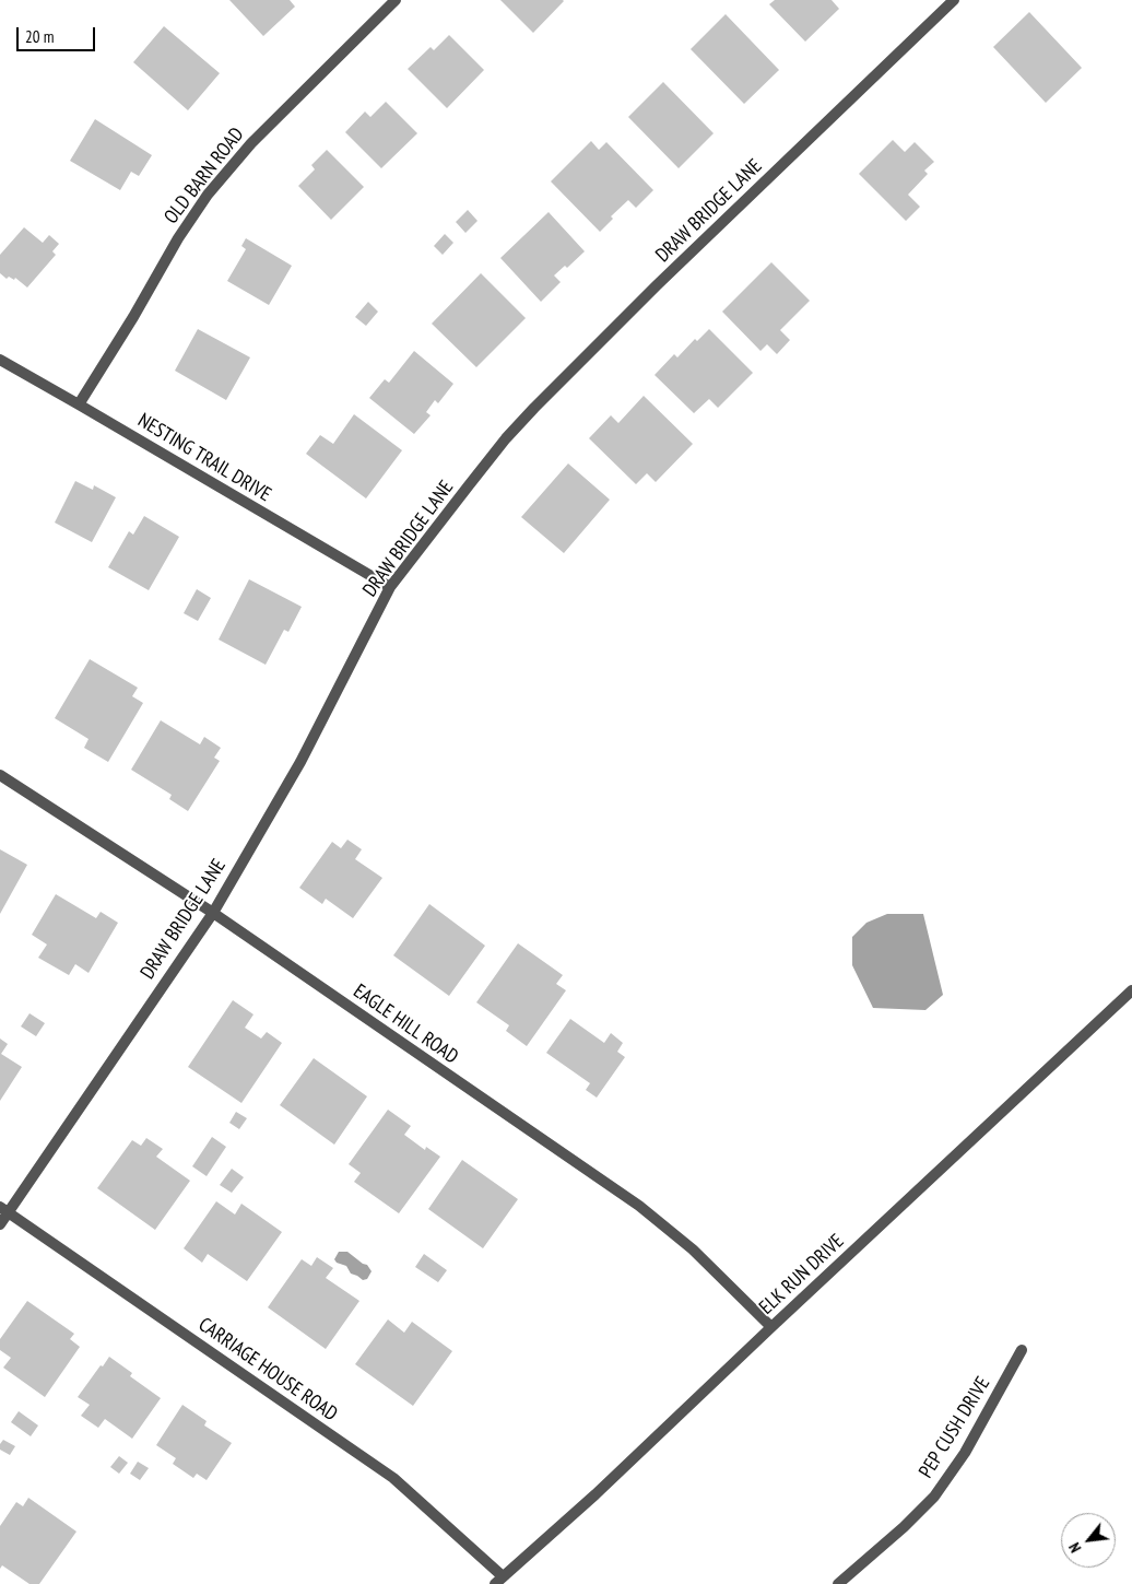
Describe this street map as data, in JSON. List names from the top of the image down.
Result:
{
  "streets": {
    "street": [
      "OLD BARN ROAD",
      "DRAW BRIDGE LANE",
      "NESTING TRAIL DRIVE",
      "EAGLE HILL ROAD",
      "ELK RUN DRIVE",
      "CARRIAGE HOUSE ROAD",
      "PEP CUSH DRIVE"
    ]
  },
  "crossings": [
    ["OLD BARN ROAD", "NESTING TRAIL DRIVE"],
    ["DRAW BRIDGE LANE", "NESTING TRAIL DRIVE"],
    ["DRAW BRIDGE LANE", "EAGLE HILL ROAD"],
    ["DRAW BRIDGE LANE", "CARRIAGE HOUSE ROAD"],
    ["EAGLE HILL ROAD", "ELK RUN DRIVE"],
    ["ELK RUN DRIVE", "CARRIAGE HOUSE ROAD"]
  ],
  "scale_bar": "20 m",
  "north": "bottom left"
}
